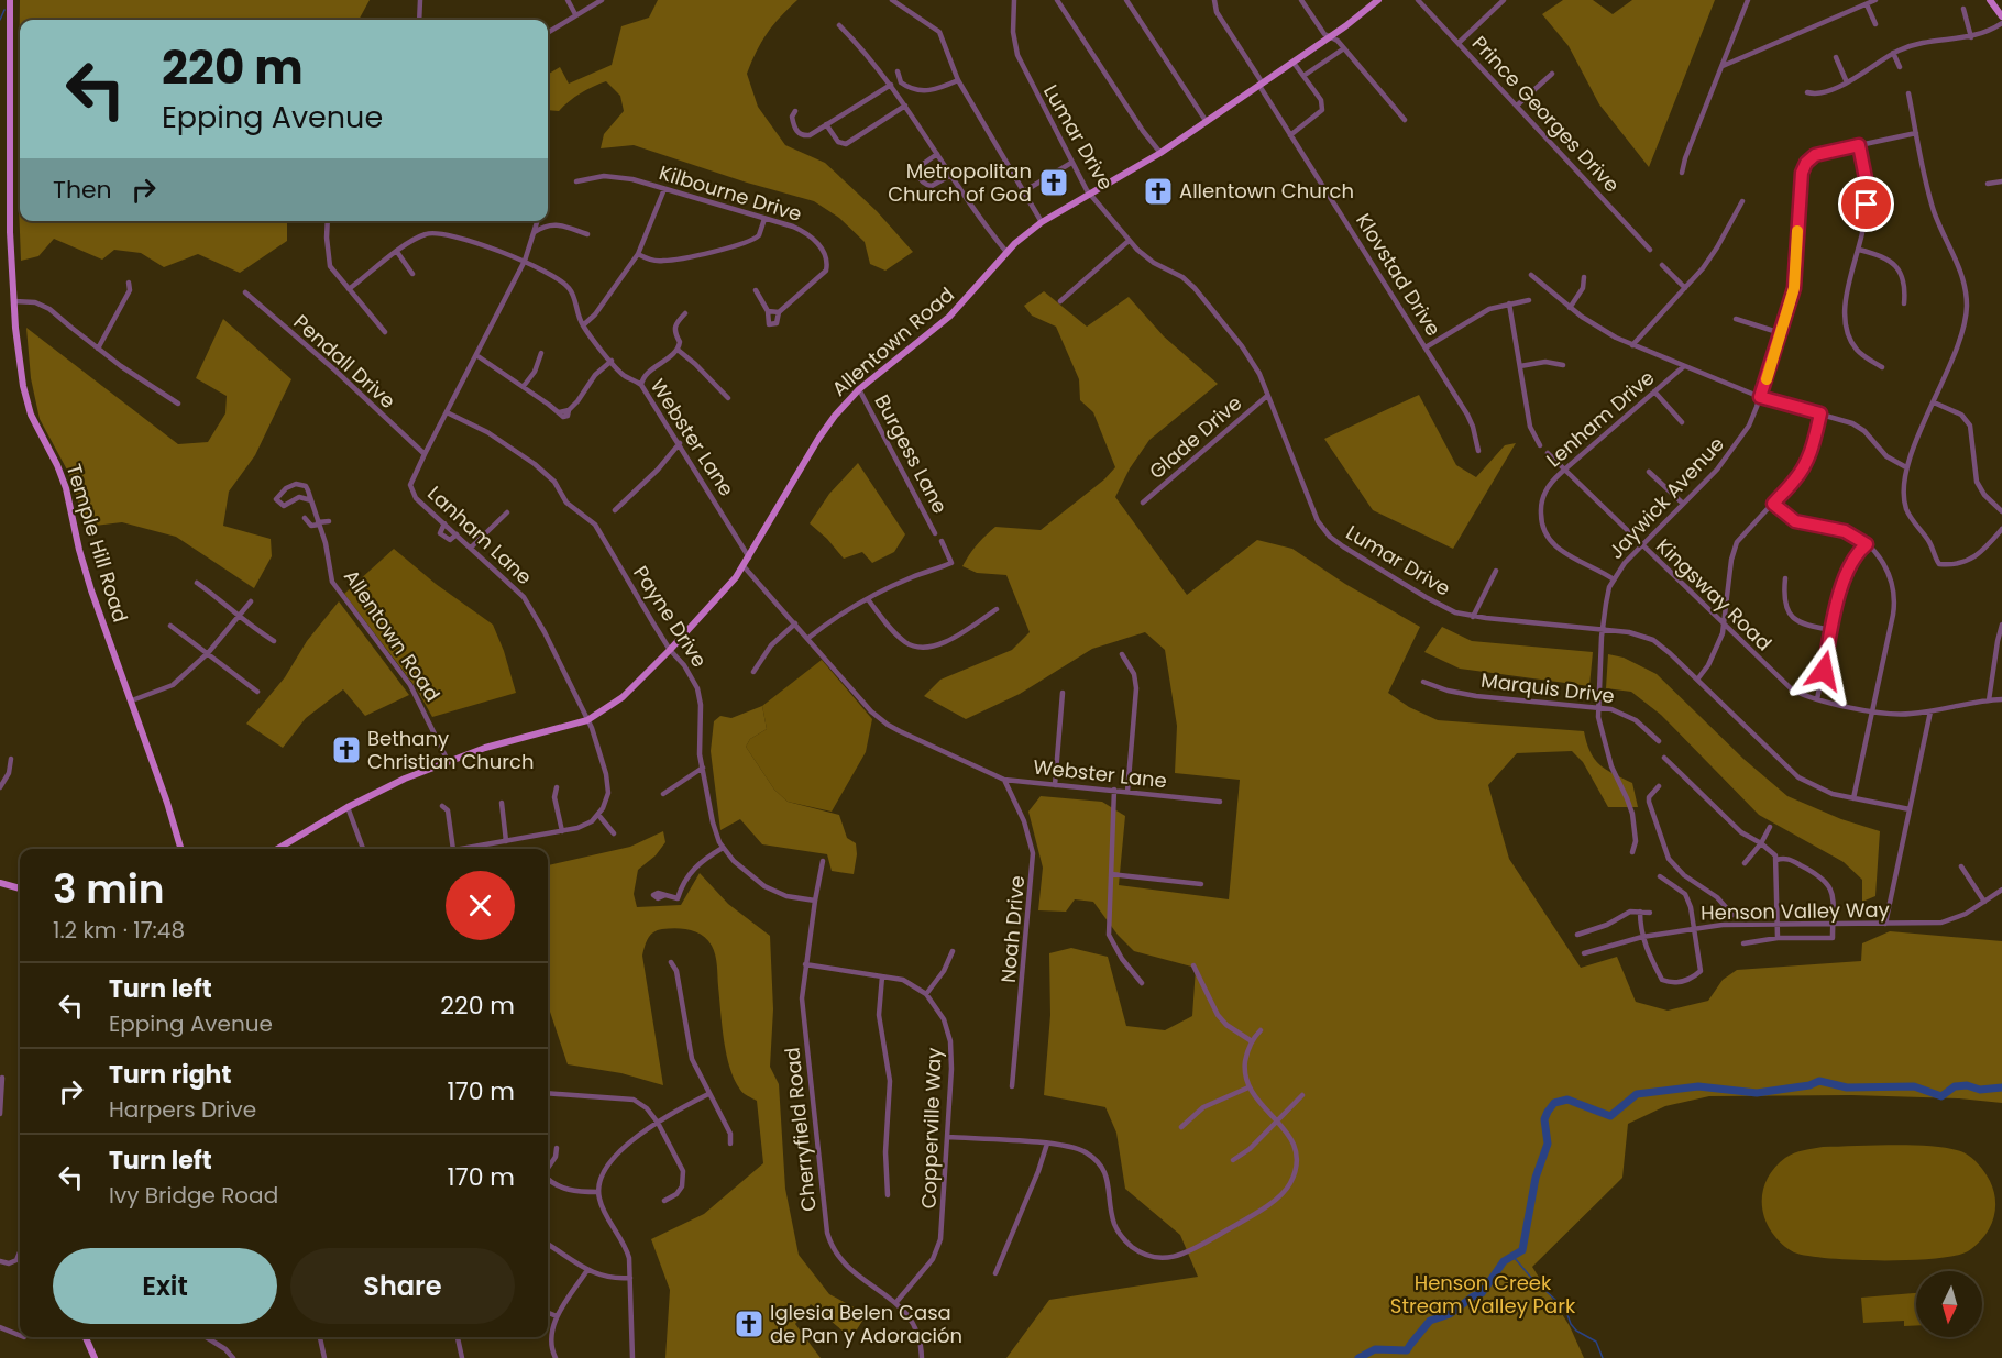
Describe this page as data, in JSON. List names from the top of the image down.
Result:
{
  "streets": {
    "main road": ["Allentown Road", "Temple Hill Road"],
    "street": [
      "Prince Georges Drive",
      "Lumar Drive",
      "Kilbourne Drive",
      "Klovstad Drive",
      "Pendall Drive",
      "Lenham Drive",
      "Webster Lane",
      "Glade Drive",
      "Burgess Lane",
      "Jaywick Avenue",
      "Lanham Lane",
      "Kingsway Road",
      "Payne Drive",
      "Marquis Drive",
      "Henson Valley Way",
      "Noah Drive",
      "Copperville Way",
      "Cherryfield Road"
    ]
  },
  "crossings": [
    ["Lumar Drive", "Allentown Road"],
    ["Lumar Drive", "Glade Drive"],
    ["Lumar Drive", "Jaywick Avenue"],
    ["Klovstad Drive", "Allentown Road"],
    ["Allentown Road", "Webster Lane"],
    ["Allentown Road", "Burgess Lane"],
    ["Allentown Road", "Lanham Lane"],
    ["Allentown Road", "Payne Drive"],
    ["Pendall Drive", "Lanham Lane"],
    ["Lenham Drive", "Jaywick Avenue"],
    ["Lenham Drive", "Kingsway Road"],
    ["Webster Lane", "Lanham Lane"],
    ["Webster Lane", "Noah Drive"],
    ["Jaywick Avenue", "Kingsway Road"],
    ["Jaywick Avenue", "Marquis Drive"],
    ["Lanham Lane", "Payne Drive"],
    ["Payne Drive", "Cherryfield Road"],
    ["Copperville Way", "Cherryfield Road"]
  ],
  "parks": ["Henson Creek Stream Valley Park"],
  "places": {
    "church": [
      "Metropolitan Church of God",
      "Allentown Church",
      "Bethany Christian Church",
      "Iglesia Belen Casa de Pan y Adoración"
    ]
  },
  "north": "bottom",
  "page": {
    "turn": ["220 m", "Epping Avenue"],
    "then": "Then",
    "heading": ["3 min", "1.2 km · 17:48"],
    "list": [
      {
        "name": "Turn left",
        "note": "Epping Avenue",
        "value": "220 m"
      },
      {
        "name": "Turn right",
        "note": "Harpers Drive",
        "value": "170 m"
      },
      {
        "name": "Turn left",
        "note": "Ivy Bridge Road",
        "value": "170 m"
      }
    ],
    "buttons": ["Exit", "Share"]
  }
}
